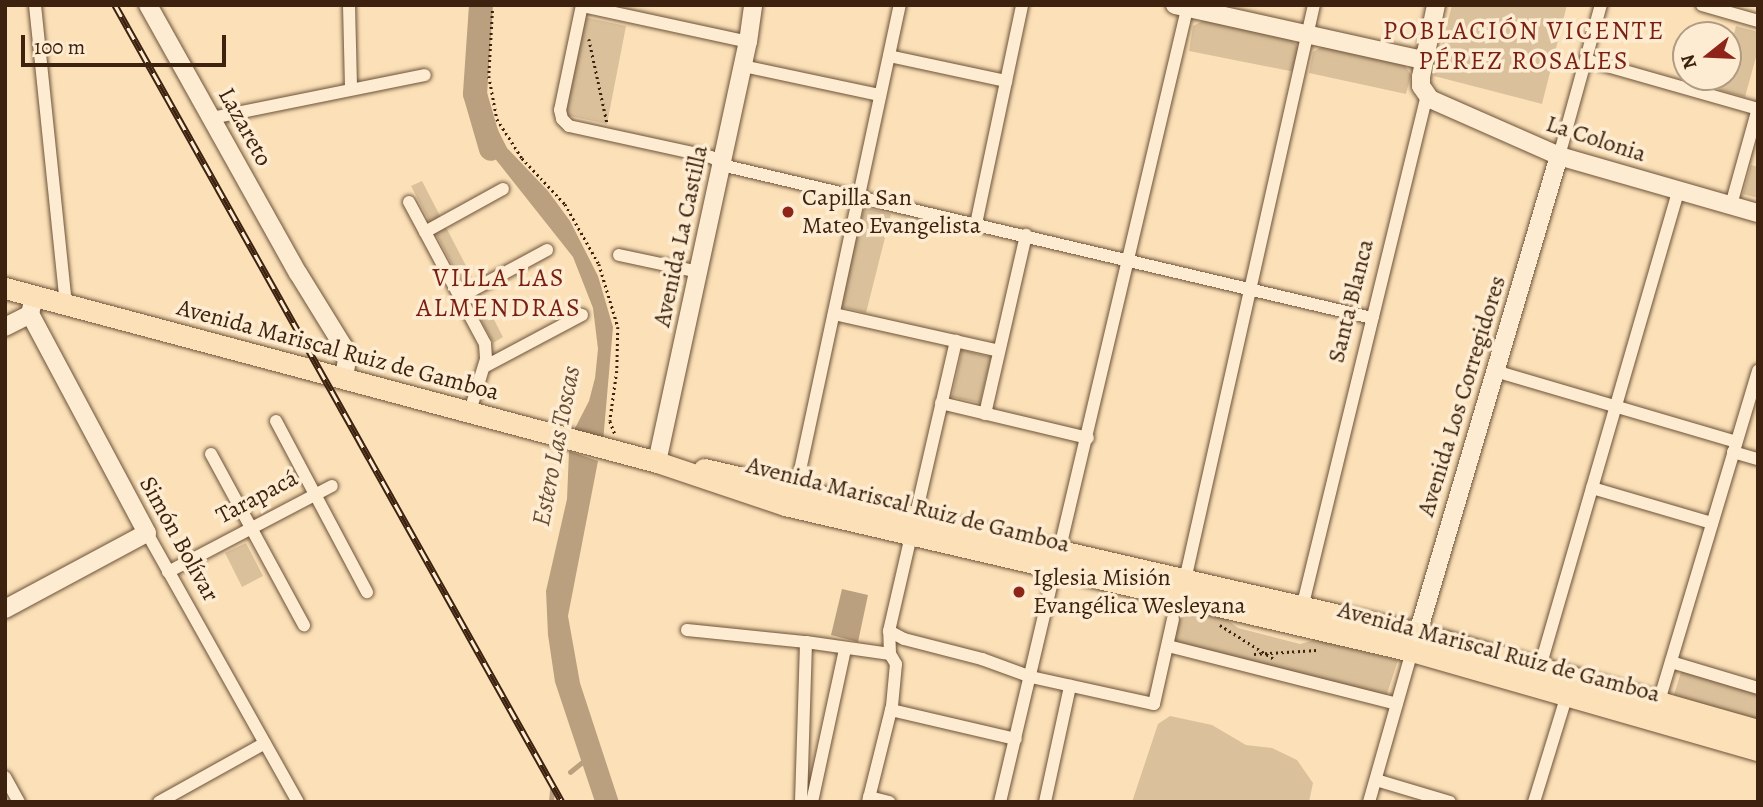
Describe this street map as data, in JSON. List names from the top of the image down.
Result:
{
  "streets": {
    "main road": ["Avenida Mariscal Ruiz de Gamboa"],
    "street": [
      "Lazareto",
      "La Colonia",
      "Avenida La Castilla",
      "Santa Blanca",
      "Avenida Los Corregidores",
      "Tarapacá",
      "Simón Bolívar"
    ]
  },
  "crossings": [
    ["Lazareto", "Avenida Mariscal Ruiz de Gamboa"],
    ["La Colonia", "Santa Blanca"],
    ["La Colonia", "Avenida Los Corregidores"],
    ["Avenida La Castilla", "Avenida Mariscal Ruiz de Gamboa"],
    ["Santa Blanca", "Avenida Mariscal Ruiz de Gamboa"],
    ["Avenida Mariscal Ruiz de Gamboa", "Avenida Los Corregidores"],
    ["Avenida Mariscal Ruiz de Gamboa", "Simón Bolívar"],
    ["Tarapacá", "Simón Bolívar"]
  ],
  "districts": ["POBLACIÓN VICENTE PÉREZ ROSALES", "VILLA LAS ALMENDRAS"],
  "water": ["Estero Las Toscas"],
  "places": ["Capilla San Mateo Evangelista", "Iglesia Misión Evangélica Wesleyana"],
  "scale_bar": "100 m",
  "north": "left"
}
